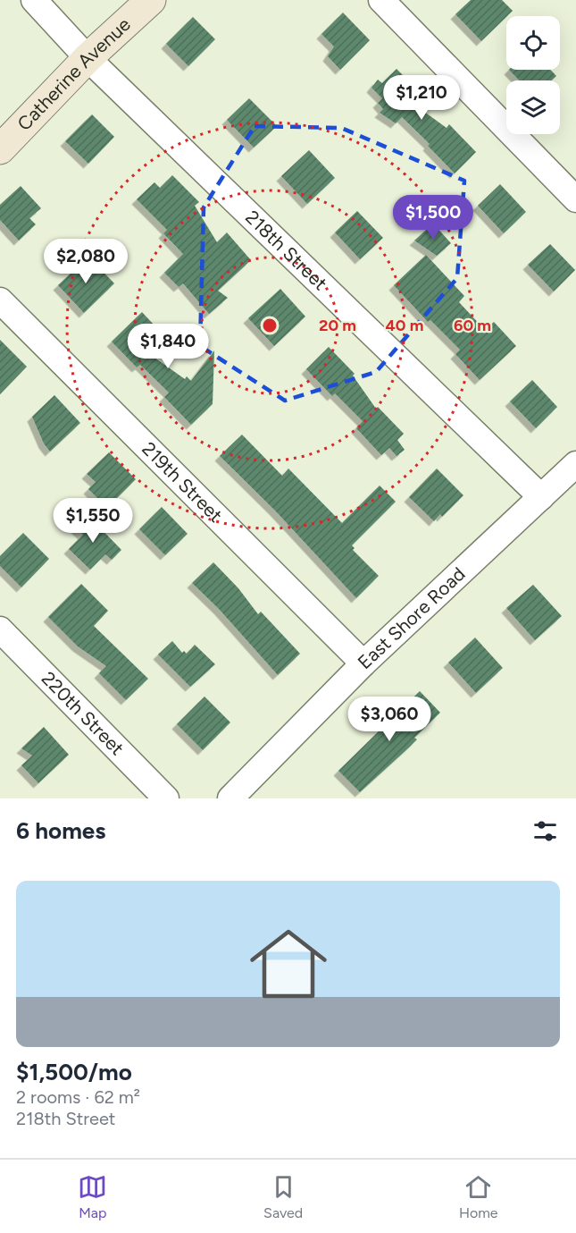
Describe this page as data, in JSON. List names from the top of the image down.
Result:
{
  "streets": {
    "street": [
      "Catherine Avenue",
      "218th Street",
      "219th Street",
      "East Shore Road",
      "220th Street"
    ]
  },
  "crossings": [
    ["Catherine Avenue", "218th Street"],
    ["218th Street", "East Shore Road"],
    ["219th Street", "East Shore Road"]
  ],
  "page": {
    "price": [
      "$1,210",
      "$1,500",
      "$2,080",
      "$1,840",
      "$1,550",
      "$3,060"
    ],
    "heading": "6 homes",
    "list": [
      {
        "name": "$1,500/mo",
        "note": "2 rooms · 62 m² · 218th Street"
      }
    ],
    "tabs": ["Map", "Saved", "Home"]
  },
  "rings": ["20 m", "40 m", "60 m"]
}
